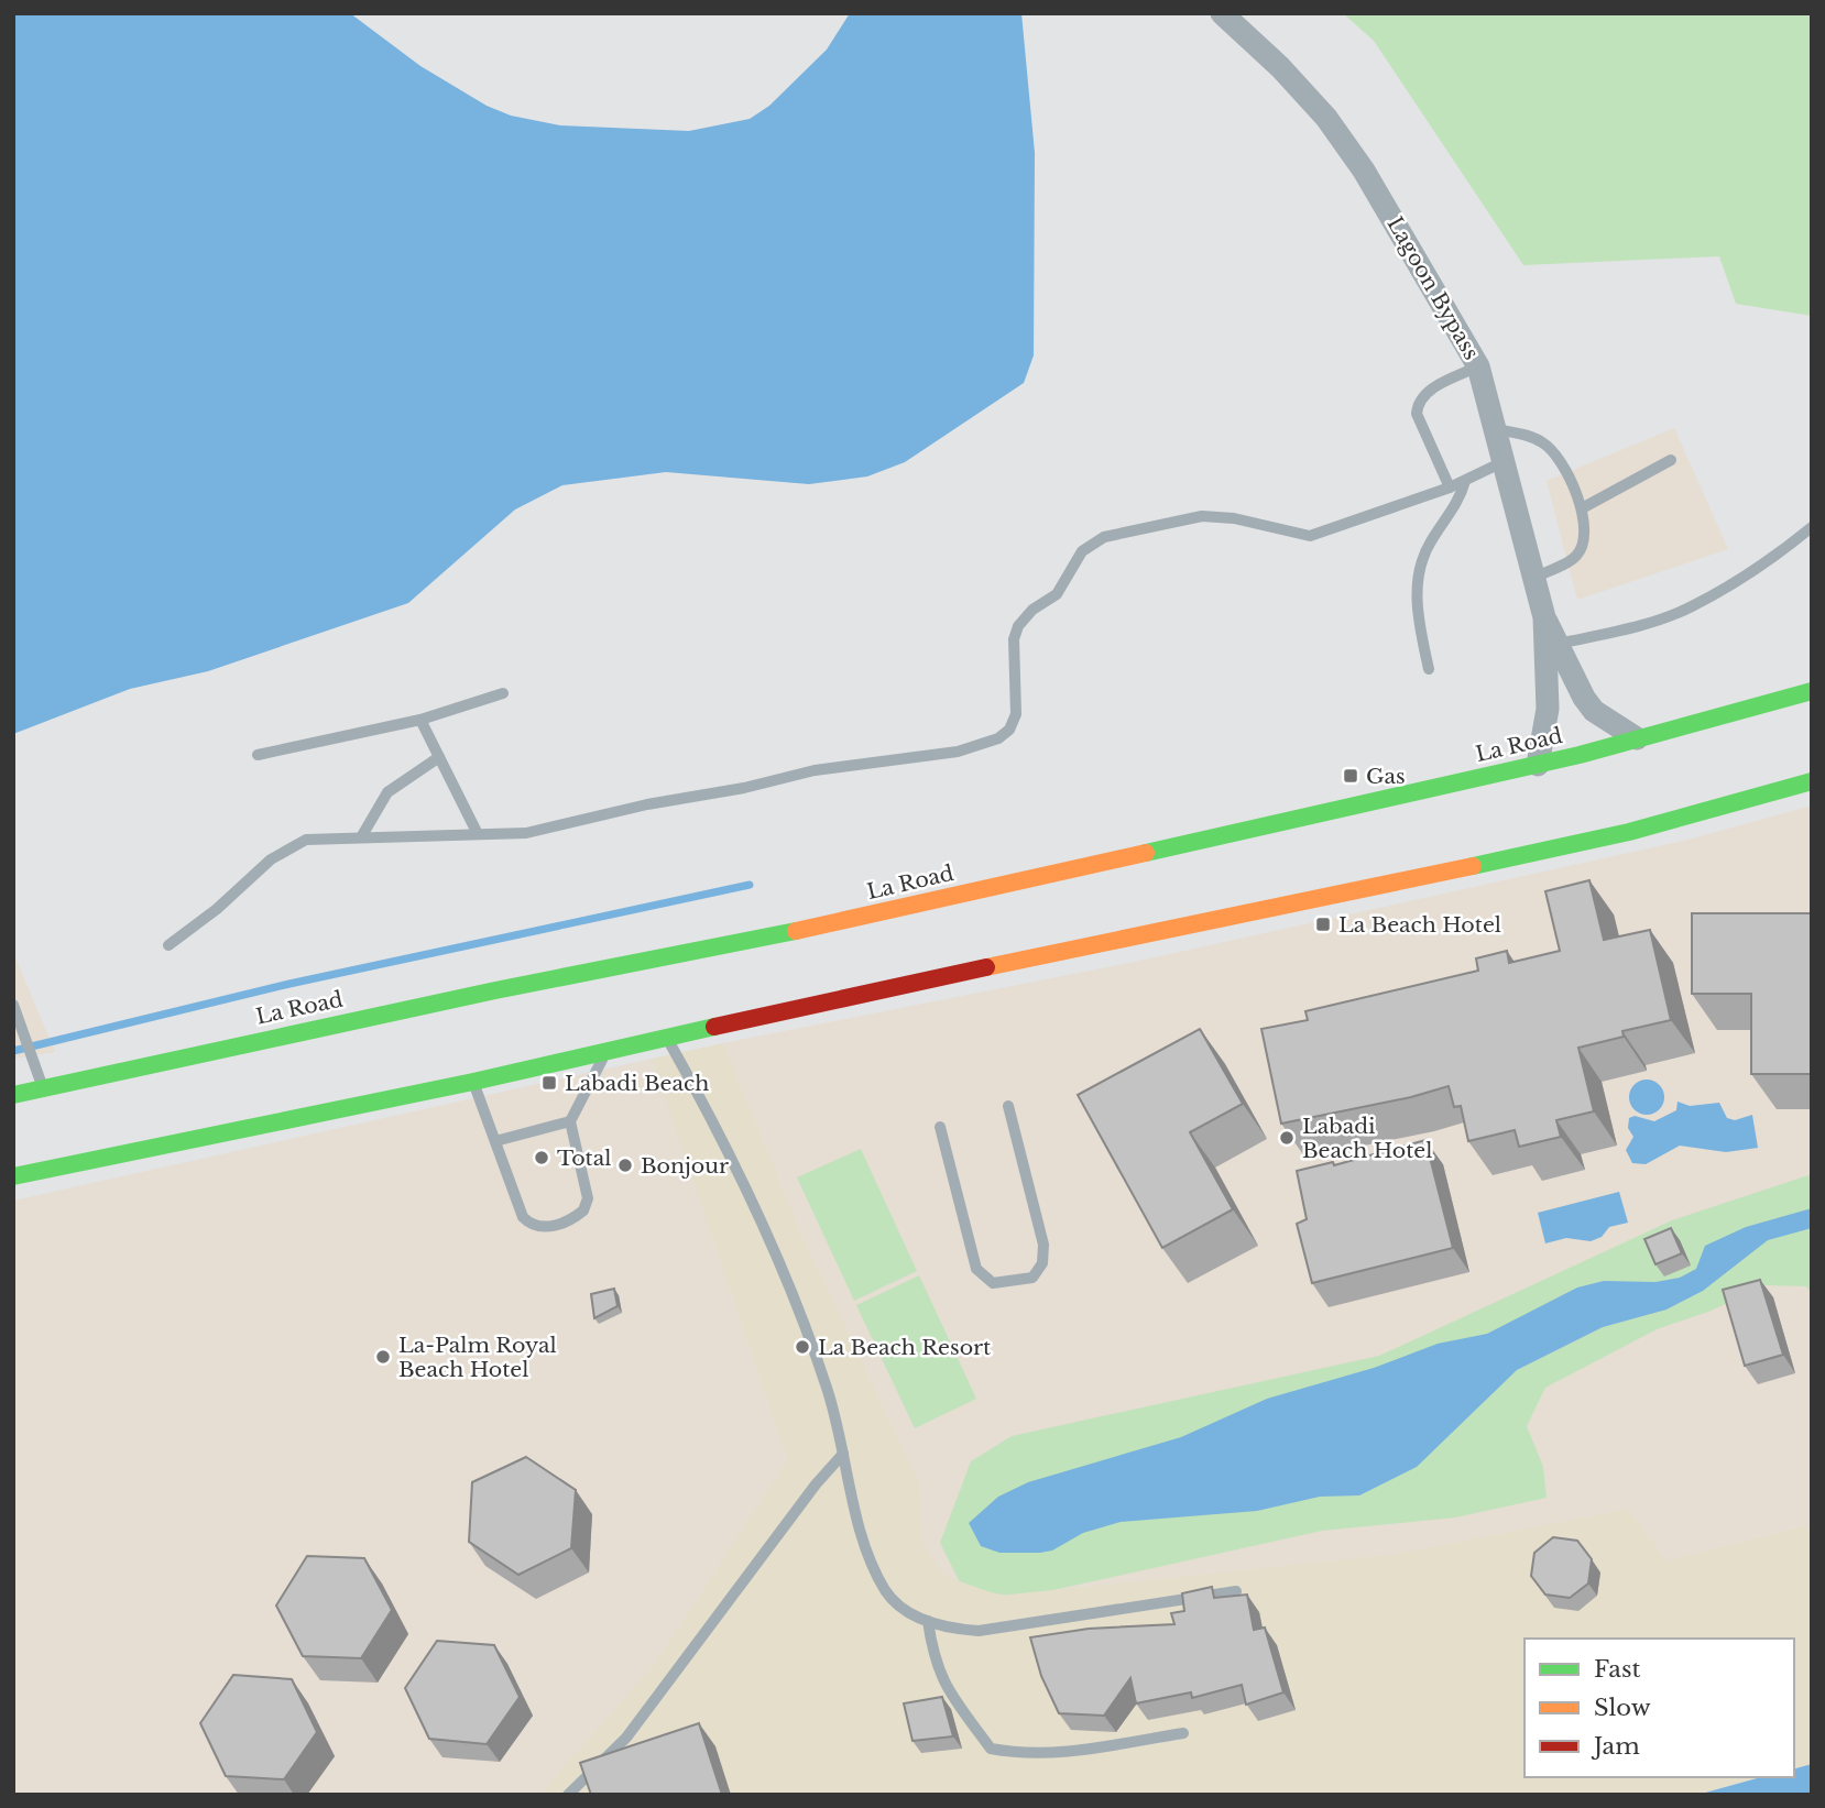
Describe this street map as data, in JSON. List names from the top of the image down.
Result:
{
  "streets": {
    "main road": ["La Road"],
    "street": ["Lagoon Bypass"]
  },
  "crossings": [
    ["Lagoon Bypass", "La Road"]
  ],
  "places": {
    "transit": ["Gas", "La Beach Hotel", "Labadi Beach"],
    "other": [
      "Labadi Beach Hotel",
      "Total",
      "Bonjour",
      "La Beach Resort",
      "La-Palm Royal Beach Hotel"
    ]
  },
  "legend": ["Fast", "Slow", "Jam"]
}
